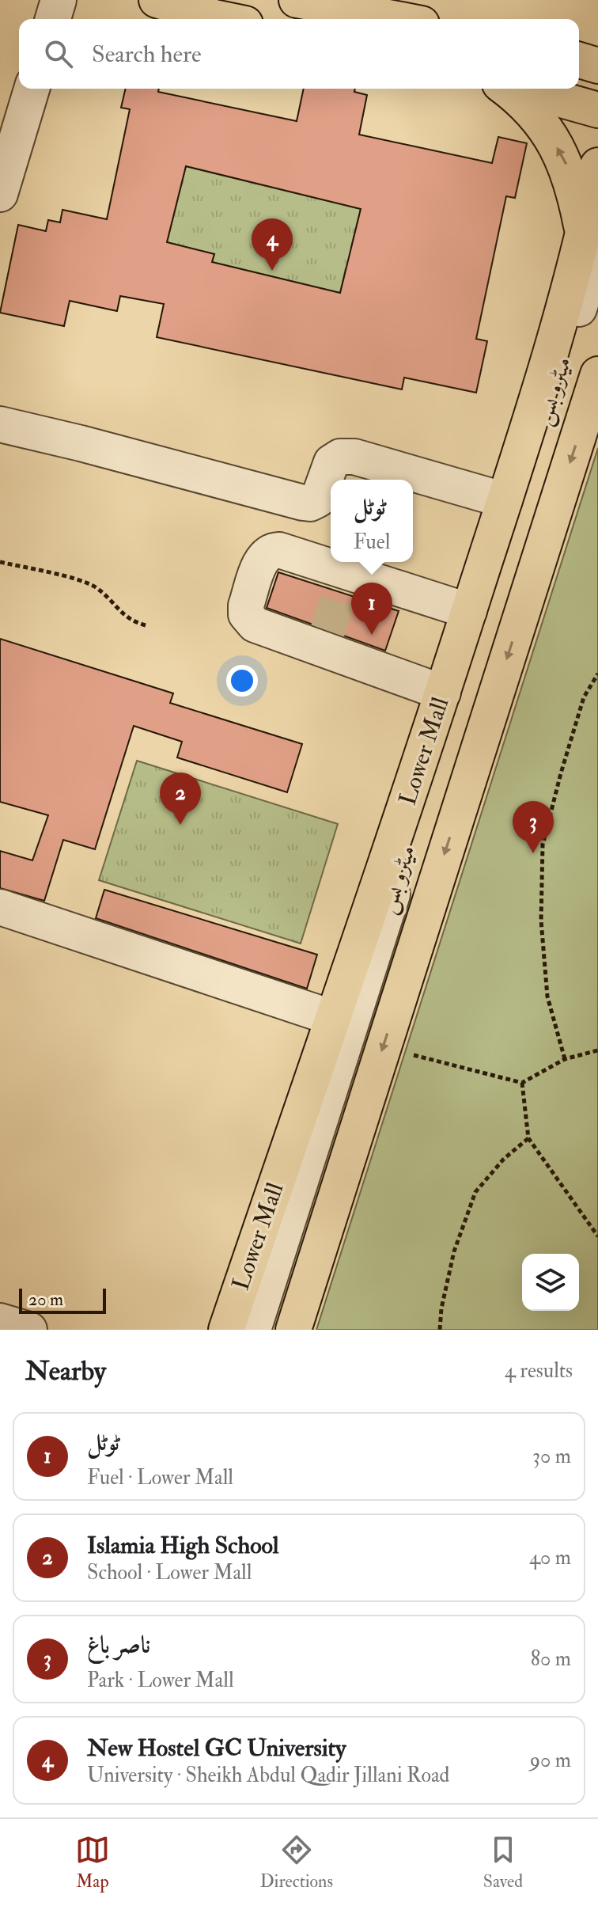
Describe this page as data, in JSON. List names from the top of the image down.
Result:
{
  "streets": {
    "main road": ["Lower Mall"],
    "street": ["میٹرو بس"]
  },
  "crossings": [
    ["میٹرو بس", "Lower Mall"]
  ],
  "scale_bar": "20 m",
  "page": {
    "search": "Search here",
    "pins": [
      "4",
      "1",
      "2",
      "3"
    ],
    "popup": ["ٹوٹل", "Fuel"],
    "scale": "20 m",
    "heading": ["Nearby", "4 results"],
    "list": [
      {
        "mark": "1",
        "name": "ٹوٹل",
        "note": "Fuel · Lower Mall",
        "value": "30 m"
      },
      {
        "mark": "2",
        "name": "Islamia High School",
        "note": "School · Lower Mall",
        "value": "40 m"
      },
      {
        "mark": "3",
        "name": "ناصر باغ",
        "note": "Park · Lower Mall",
        "value": "80 m"
      },
      {
        "mark": "4",
        "name": "New Hostel GC University",
        "note": "University · Sheikh Abdul Qadir Jillani Road",
        "value": "90 m"
      }
    ],
    "nav": ["Map", "Directions", "Saved"]
  }
}
